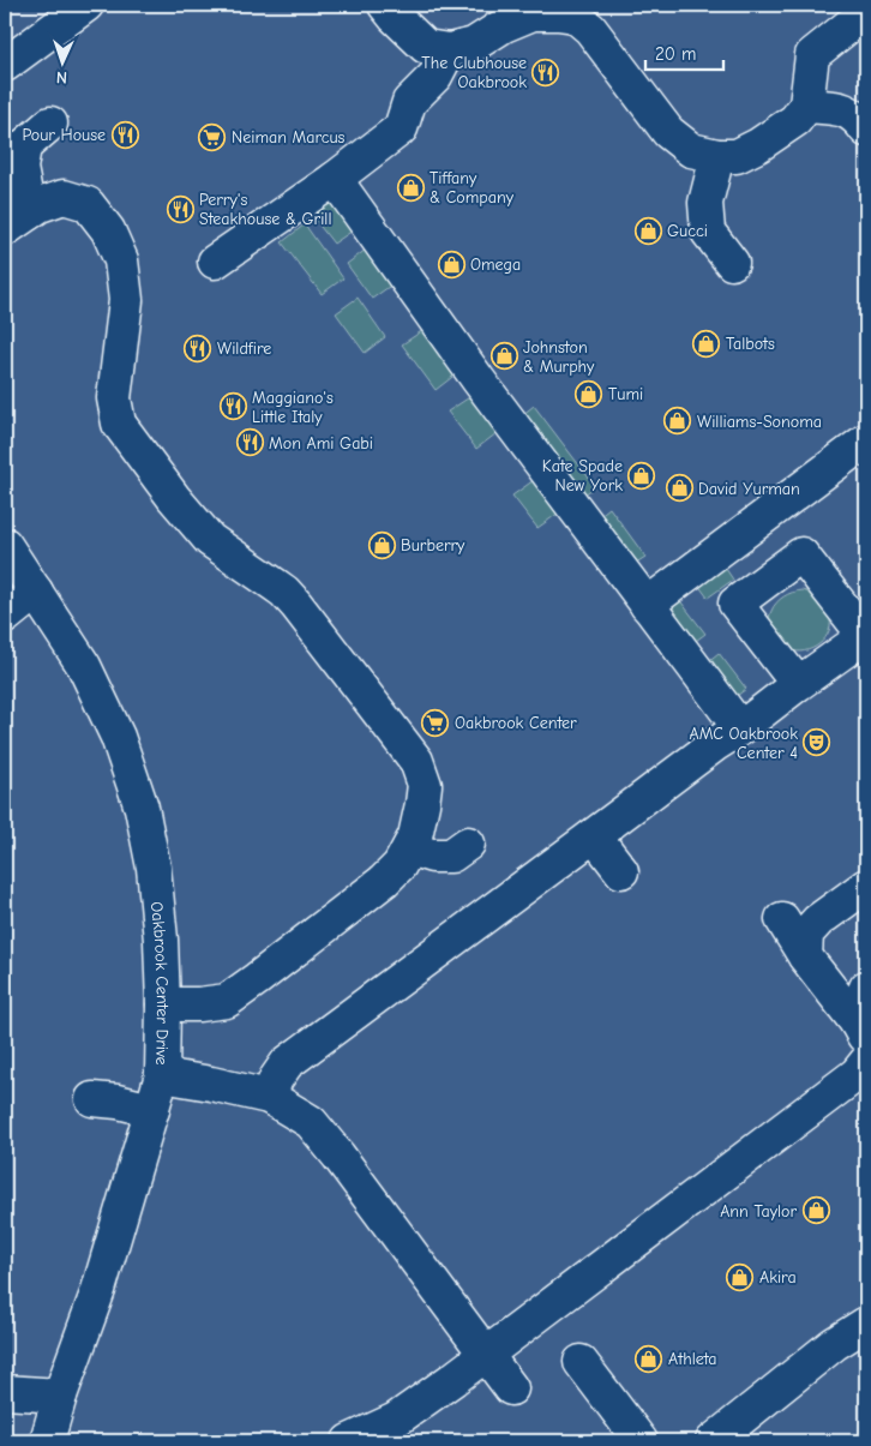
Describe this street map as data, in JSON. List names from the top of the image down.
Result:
{
  "streets": {
    "street": ["Oakbrook Center Drive"]
  },
  "places": {
    "restaurant": [
      "The Clubhouse Oakbrook",
      "Pour House",
      "Perry's Steakhouse & Grill",
      "Wildfire",
      "Maggiano's Little Italy",
      "Mon Ami Gabi"
    ],
    "supermarket": ["Neiman Marcus", "Oakbrook Center"],
    "shop": [
      "Tiffany & Company",
      "Gucci",
      "Omega",
      "Talbots",
      "Johnston & Murphy",
      "Tumi",
      "Williams-Sonoma",
      "Kate Spade New York",
      "David Yurman",
      "Burberry",
      "Ann Taylor",
      "Akira",
      "Athleta"
    ],
    "theatre": ["AMC Oakbrook Center 4"]
  },
  "scale_bar": "20 m",
  "north": "bottom"
}
